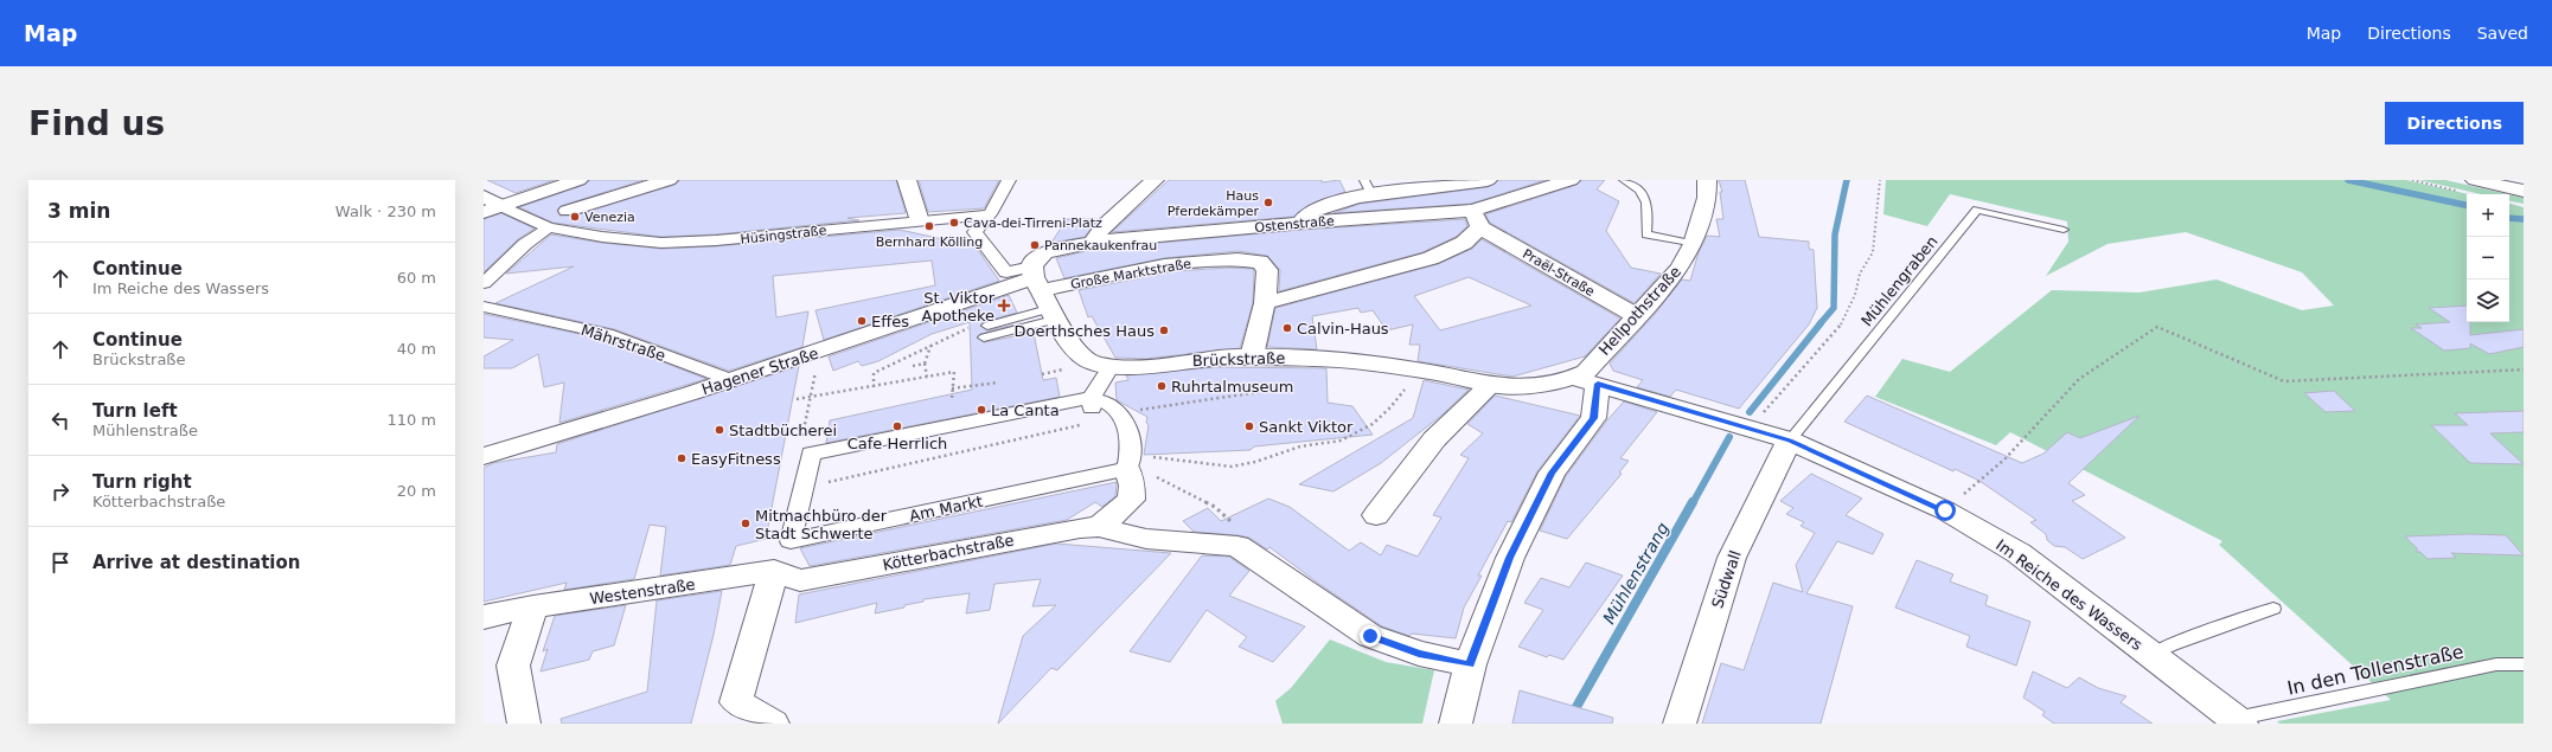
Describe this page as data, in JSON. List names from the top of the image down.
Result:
{
  "streets": {
    "street": [
      "Ostenstraße",
      "Hüsingstraße",
      "Praël-Straße",
      "Große Marktstraße",
      "Hellpothstraße",
      "Mährstraße",
      "Brückstraße",
      "Hagener Straße",
      "Am Markt",
      "Kötterbachstraße",
      "Südwall",
      "Westenstraße",
      "Im Reiche des Wassers"
    ],
    "lane": ["Mühlengraben", "In den Tollenstraße"]
  },
  "crossings": [
    ["Ostenstraße", "Praël-Straße"],
    ["Ostenstraße", "Große Marktstraße"],
    ["Ostenstraße", "Brückstraße"],
    ["Ostenstraße", "Hagener Straße"],
    ["Praël-Straße", "Hellpothstraße"],
    ["Große Marktstraße", "Brückstraße"],
    ["Große Marktstraße", "Hagener Straße"],
    ["Mühlengraben", "Südwall"],
    ["Mühlengraben", "Im Reiche des Wassers"],
    ["Hellpothstraße", "Brückstraße"],
    ["Mährstraße", "Hagener Straße"],
    ["Brückstraße", "Hagener Straße"],
    ["Brückstraße", "Im Reiche des Wassers"],
    ["Kötterbachstraße", "Westenstraße"],
    ["Südwall", "Im Reiche des Wassers"],
    ["Im Reiche des Wassers", "In den Tollenstraße"]
  ],
  "water": ["Mühlenstrang"],
  "places": {
    "other": [
      "Haus Pferdekämper",
      "Venezia",
      "Cava-dei-Tirreni-Platz",
      "Bernhard Kölling",
      "Pannekaukenfrau",
      "Effes",
      "Calvin-Haus",
      "Doerthsches Haus",
      "Ruhrtalmuseum",
      "La Canta",
      "Cafe Herrlich",
      "Sankt Viktor",
      "Stadtbücherei",
      "EasyFitness",
      "Mitmachbüro der Stadt Schwerte"
    ],
    "health": ["St. Viktor Apotheke"]
  },
  "page": {
    "header": "Map",
    "nav": ["Map", "Directions", "Saved"],
    "buttons": "Directions",
    "title": "Find us",
    "heading": ["3 min", "Walk · 230 m"],
    "map_buttons": ["+", "−"],
    "list": [
      ["Continue", "Im Reiche des Wassers", "60 m"],
      ["Continue", "Brückstraße", "40 m"],
      ["Turn left", "Mühlenstraße", "110 m"],
      ["Turn right", "Kötterbachstraße", "20 m"],
      "Arrive at destination"
    ]
  }
}
